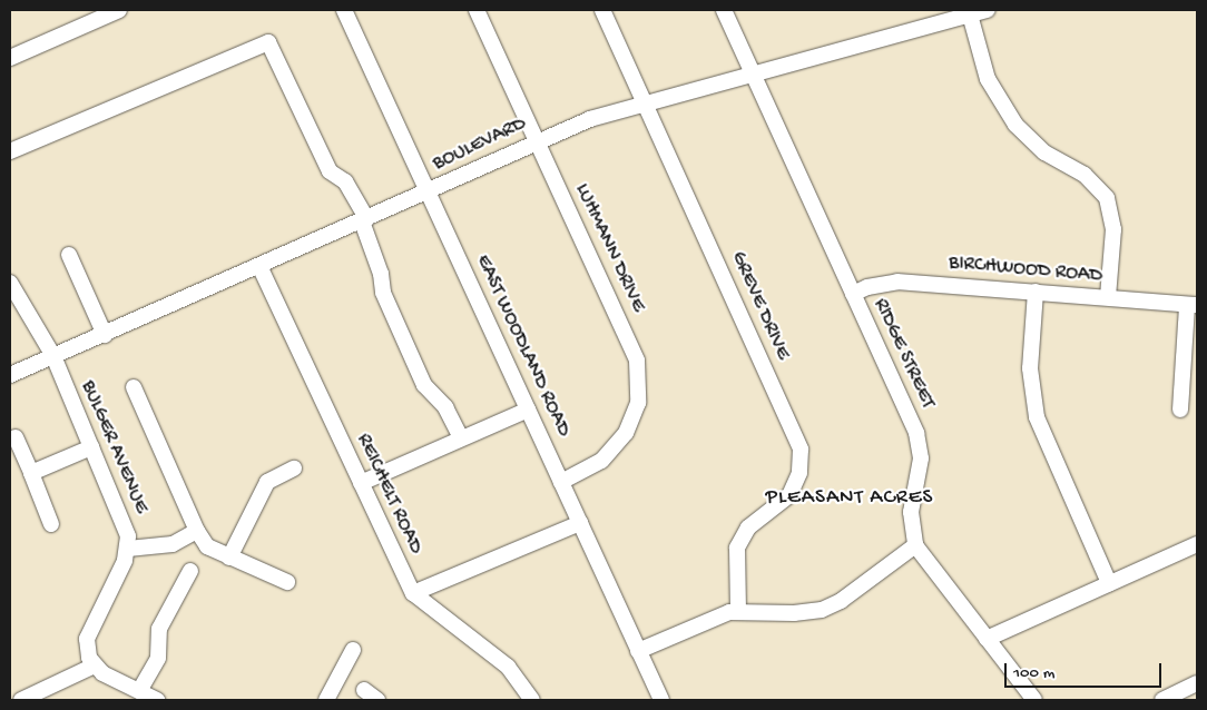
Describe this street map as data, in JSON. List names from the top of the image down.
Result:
{
  "streets": {
    "street": [
      "BOULEVARD",
      "LUHMANN DRIVE",
      "BIRCHWOOD ROAD",
      "GREVE DRIVE",
      "EAST WOODLAND ROAD",
      "RIDGE STREET",
      "BULGER AVENUE",
      "REICHELT ROAD"
    ]
  },
  "crossings": [
    ["BOULEVARD", "LUHMANN DRIVE"],
    ["BOULEVARD", "GREVE DRIVE"],
    ["BOULEVARD", "EAST WOODLAND ROAD"],
    ["BOULEVARD", "RIDGE STREET"],
    ["BOULEVARD", "BULGER AVENUE"],
    ["BOULEVARD", "REICHELT ROAD"],
    ["LUHMANN DRIVE", "EAST WOODLAND ROAD"],
    ["BIRCHWOOD ROAD", "RIDGE STREET"]
  ],
  "districts": ["PLEASANT ACRES"],
  "scale_bar": "100 m"
}
